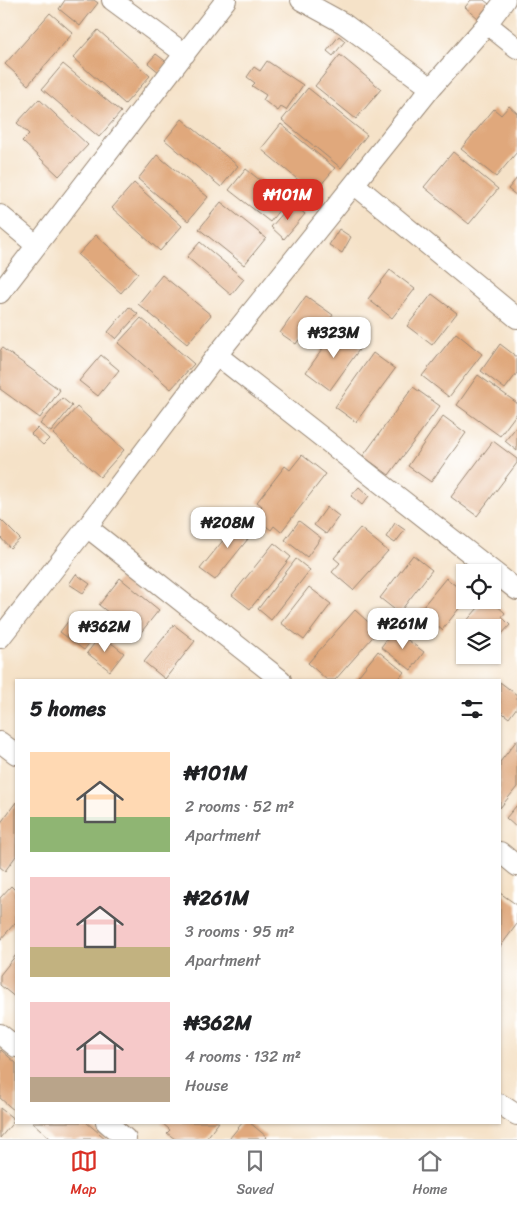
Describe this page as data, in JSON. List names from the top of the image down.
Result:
{
  "page": {
    "price": [
      "₦101M",
      "₦323M",
      "₦208M",
      "₦261M",
      "₦362M"
    ],
    "heading": "5 homes",
    "list": [
      {
        "name": "₦101M",
        "note": "2 rooms · 52 m² · Apartment"
      },
      {
        "name": "₦261M",
        "note": "3 rooms · 95 m² · Apartment"
      },
      {
        "name": "₦362M",
        "note": "4 rooms · 132 m² · House"
      }
    ],
    "tabs": ["Map", "Saved", "Home"]
  }
}
